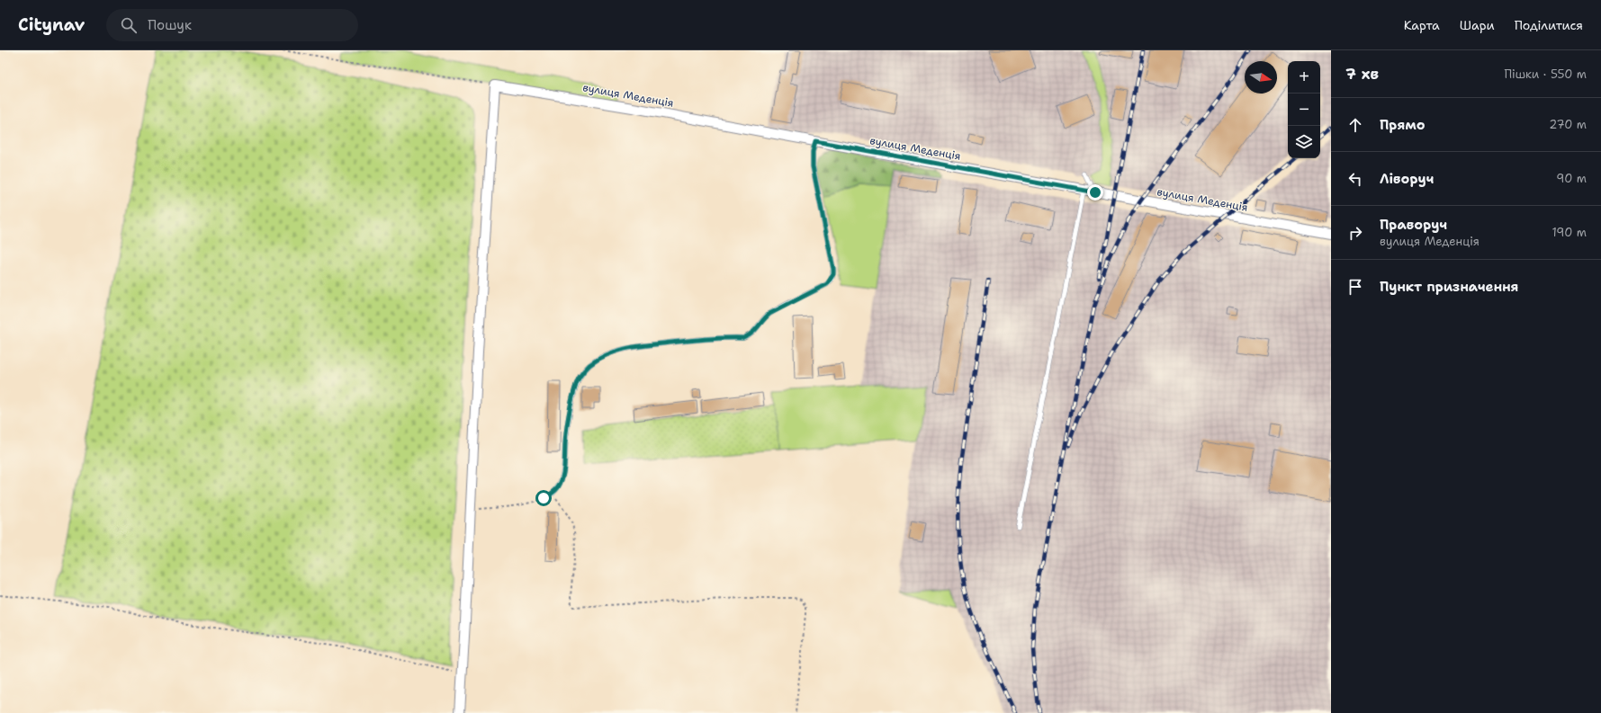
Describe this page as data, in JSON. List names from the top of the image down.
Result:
{
  "streets": {
    "street": ["вулиця Меденція"]
  },
  "north": "right",
  "page": {
    "header": "Citynav",
    "search": "Пошук",
    "nav": ["Карта", "Шари", "Поділитися"],
    "heading": ["7 хв", "Пішки · 550 m"],
    "map_buttons": ["+", "−"],
    "list": [
      ["Прямо", "270 m"],
      ["Ліворуч", "90 m"],
      ["Праворуч", "вулиця Меденція", "190 m"],
      "Пункт призначення"
    ]
  }
}
